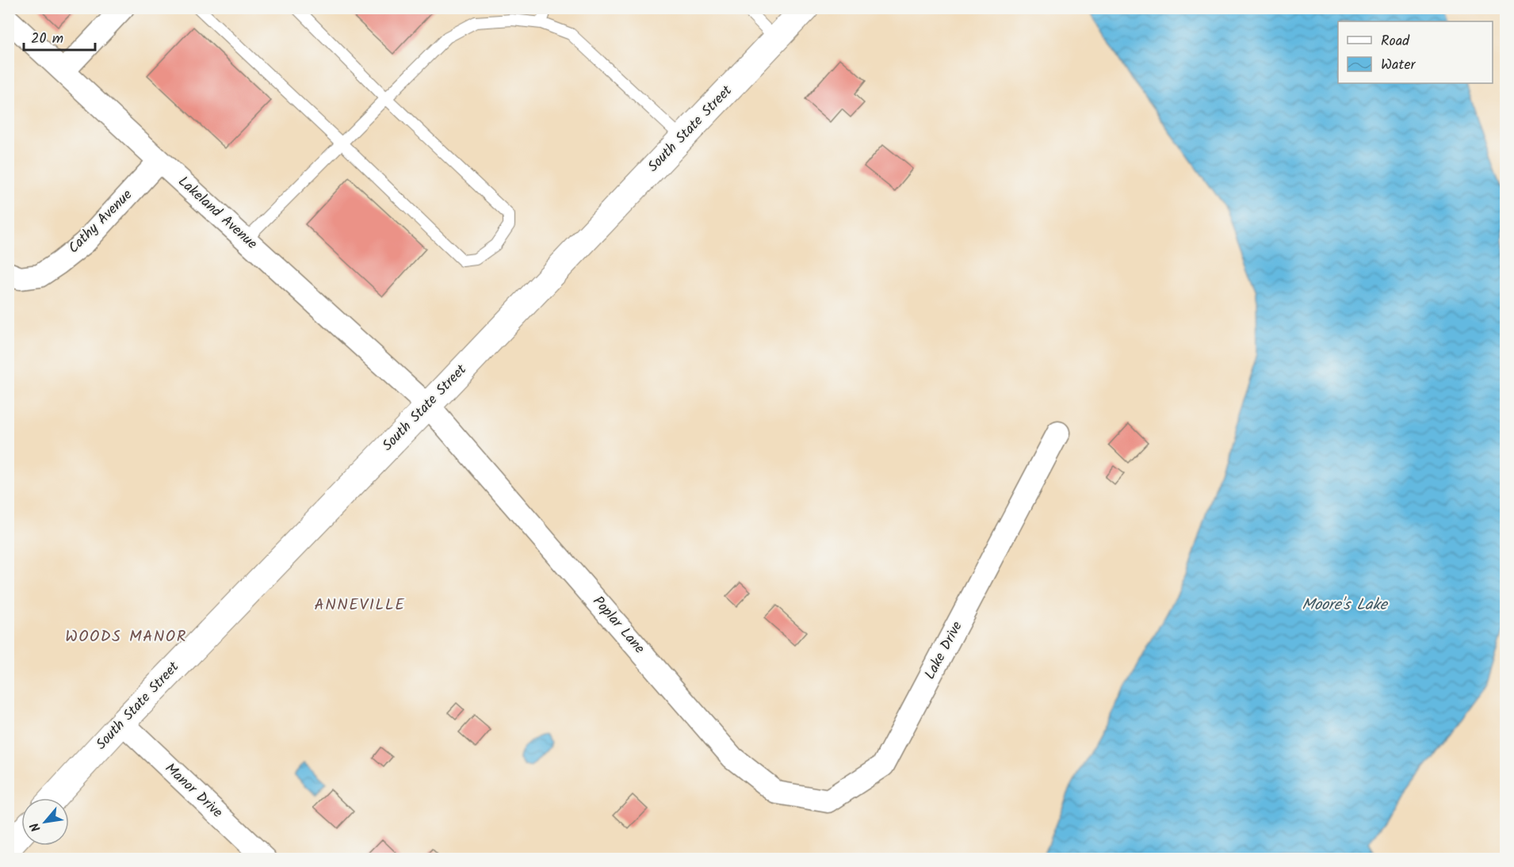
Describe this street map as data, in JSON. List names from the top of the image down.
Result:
{
  "streets": {
    "main road": ["South State Street"],
    "street": [
      "Lakeland Avenue",
      "Cathy Avenue",
      "Poplar Lane",
      "Lake Drive",
      "Manor Drive"
    ]
  },
  "crossings": [
    ["South State Street", "Lakeland Avenue"],
    ["South State Street", "Poplar Lane"],
    ["South State Street", "Manor Drive"],
    ["Lakeland Avenue", "Cathy Avenue"],
    ["Lakeland Avenue", "Poplar Lane"],
    ["Poplar Lane", "Lake Drive"]
  ],
  "districts": ["ANNEVILLE", "WOODS MANOR"],
  "water": ["Moore's Lake"],
  "legend": ["Road", "Water"],
  "scale_bar": "20 m",
  "north": "bottom left"
}
